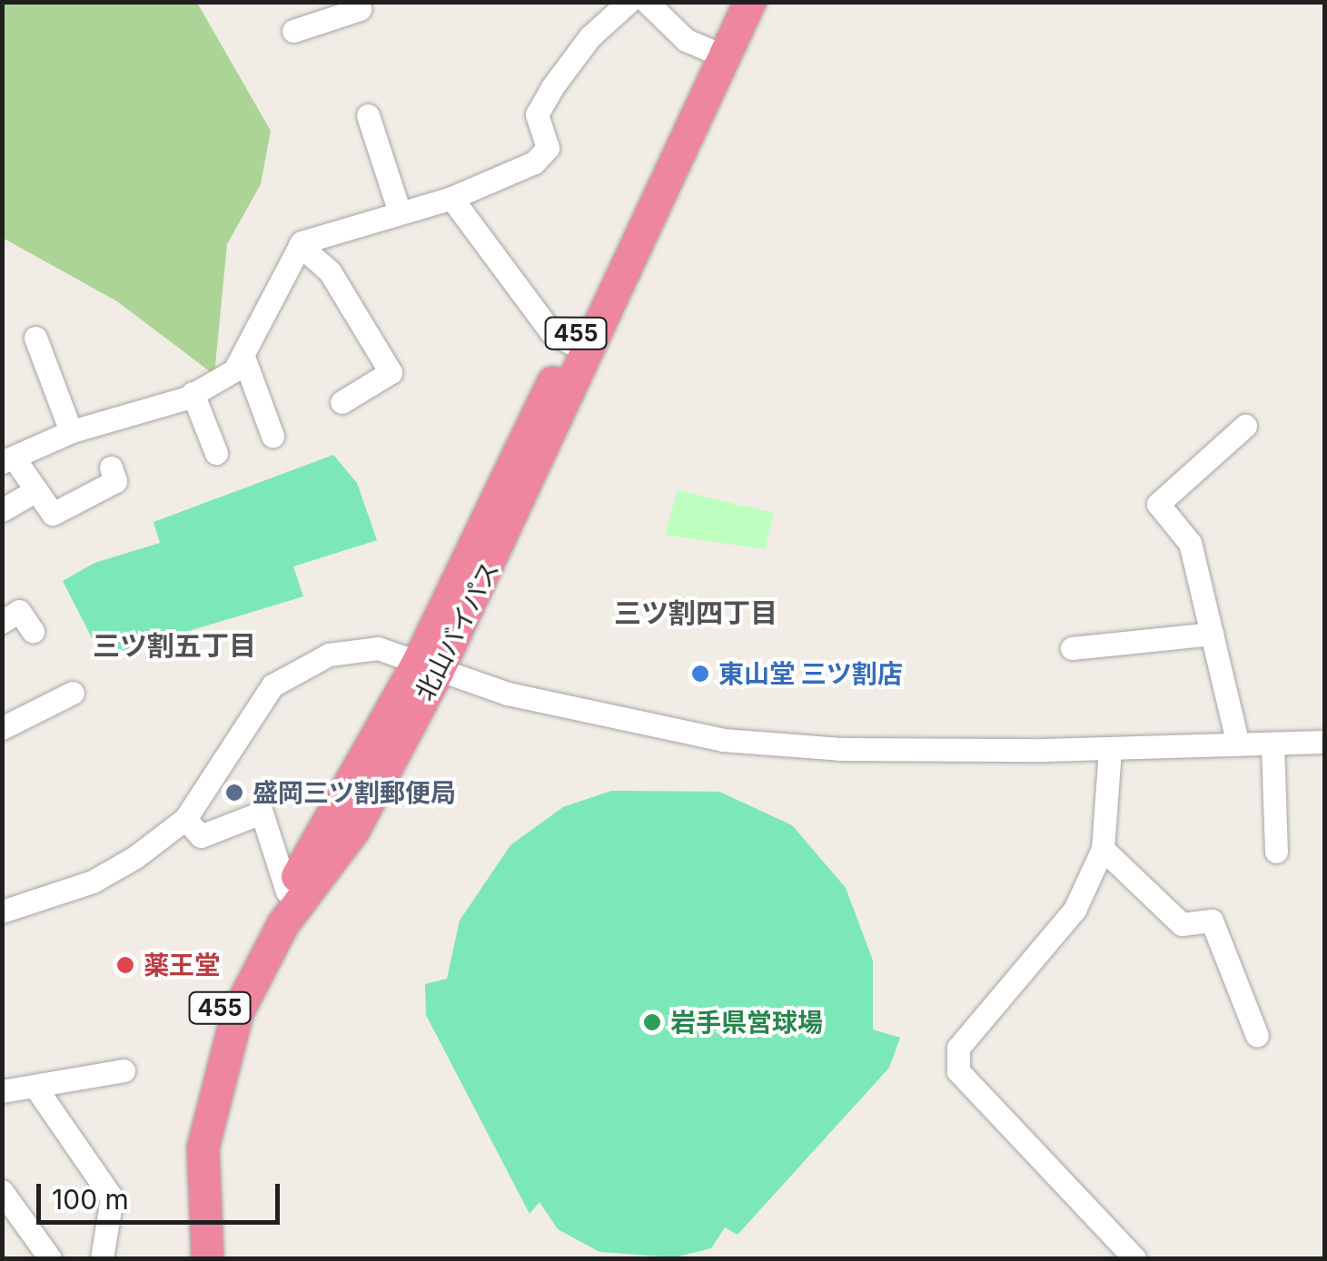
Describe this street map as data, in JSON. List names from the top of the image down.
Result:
{
  "streets": {
    "highway": ["455", "北山バイパス"]
  },
  "districts": ["三ツ割四丁目", "三ツ割五丁目"],
  "places": [
    "東山堂 三ツ割店",
    "盛岡三ツ割郵便局",
    "薬王堂",
    "岩手県営球場"
  ],
  "scale_bar": "100 m"
}
